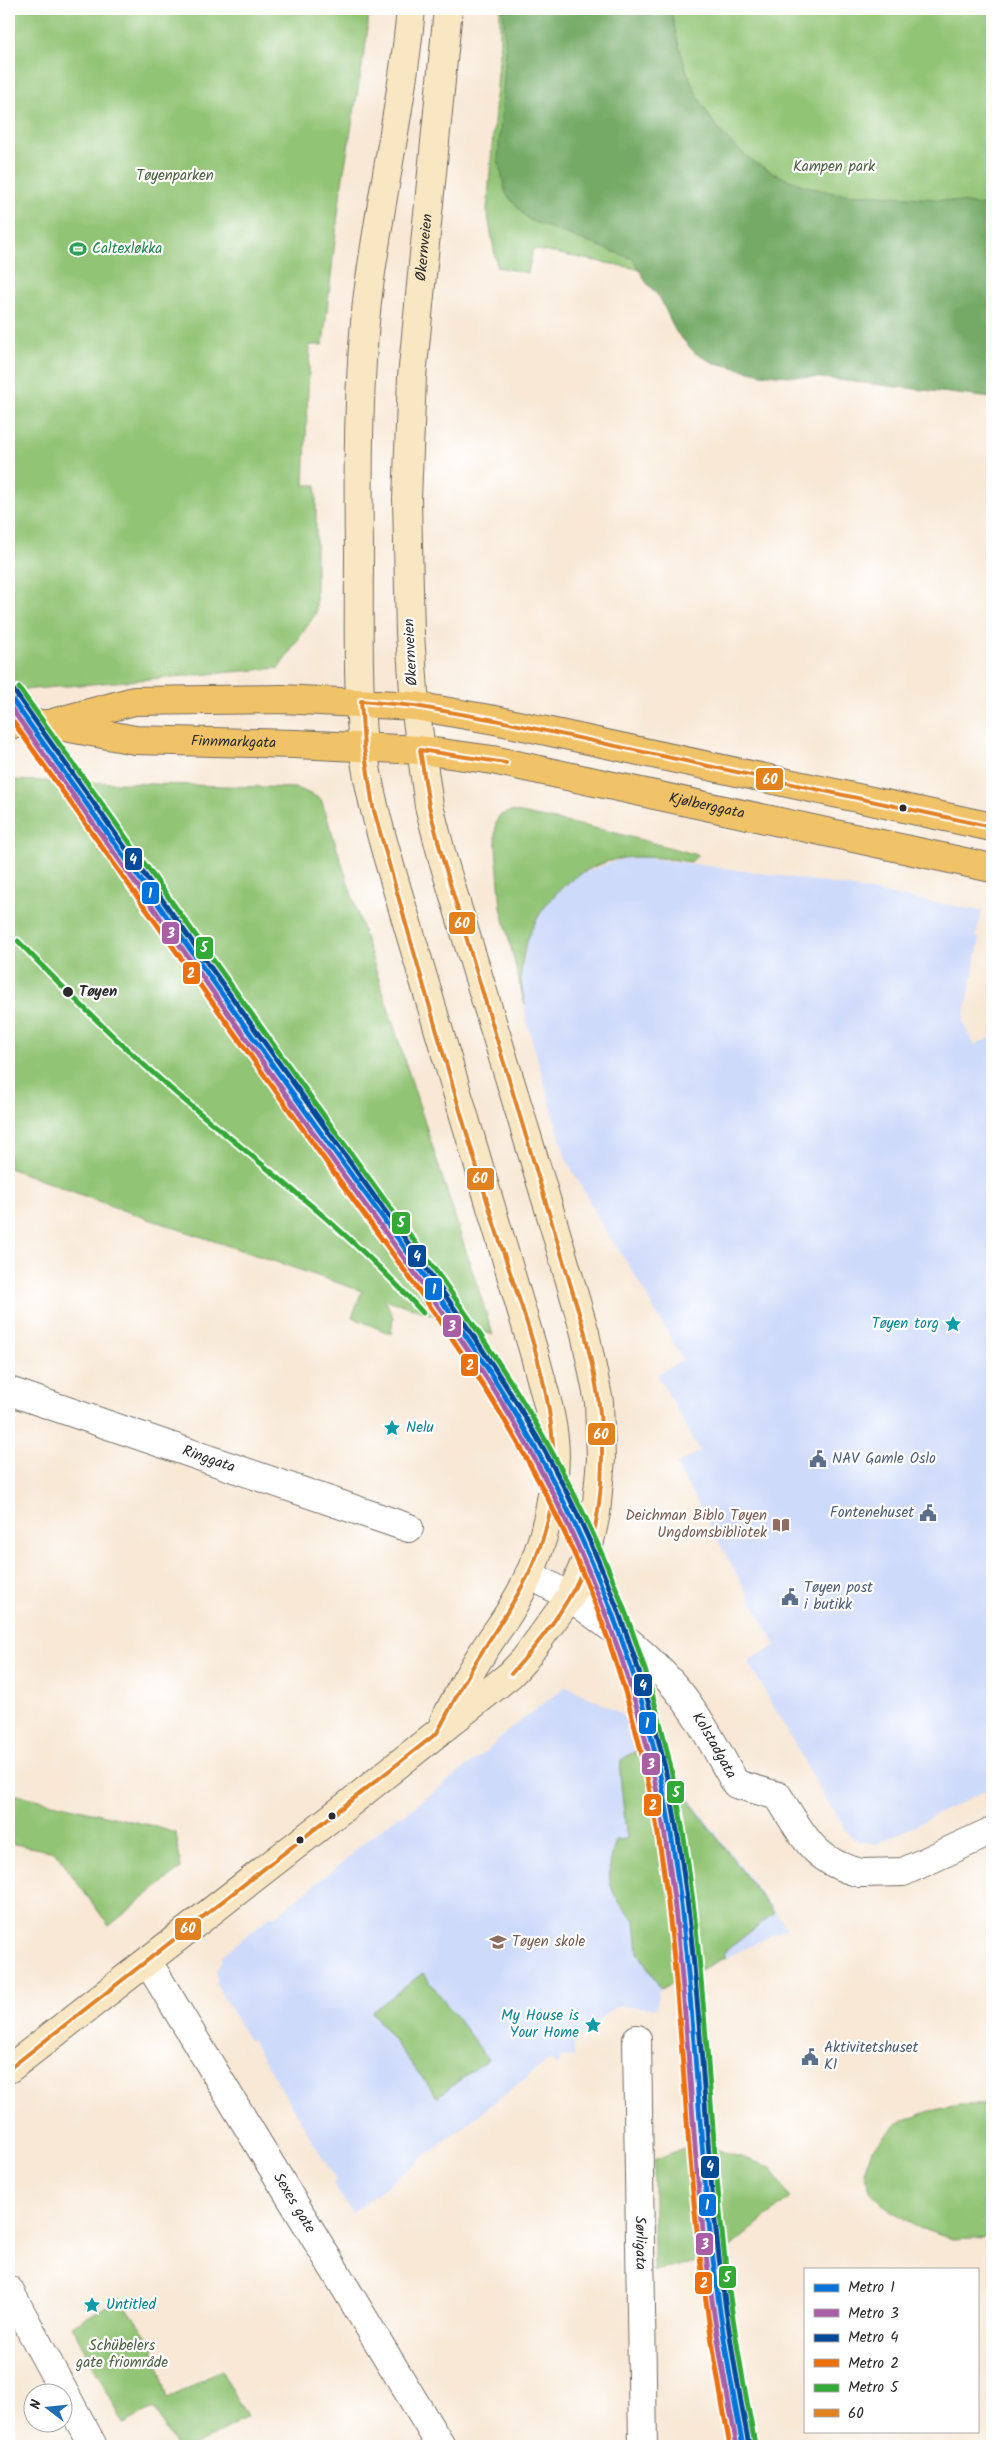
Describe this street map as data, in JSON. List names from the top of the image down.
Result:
{
  "streets": {
    "main road": ["Økernveien", "Finnmarkgata", "Kjølberggata"],
    "street": [
      "Ringgata",
      "Kolstadgata",
      "Sexes gate",
      "Sørligata"
    ]
  },
  "crossings": [
    ["Økernveien", "Finnmarkgata"],
    ["Økernveien", "Kjølberggata"],
    ["Økernveien", "Kolstadgata"],
    ["Økernveien", "Sexes gate"],
    ["Finnmarkgata", "Kjølberggata"]
  ],
  "parks": ["Kampen park", "Tøyenparken", "Schübelers gate friområde"],
  "places": {
    "sports": ["Caltexløkka"],
    "other": ["Tøyen"],
    "place": [
      "Tøyen torg",
      "Nelu",
      "My House is Your Home",
      "Untitled"
    ],
    "public building": [
      "NAV Gamle Oslo",
      "Fontenehuset",
      "Tøyen post i butikk",
      "Aktivitetshuset K1"
    ],
    "library": ["Deichman Biblo Tøyen Ungdomsbibliotek"],
    "school or university": ["Tøyen skole"]
  },
  "lines": [
    "metro line 5",
    "metro line 4",
    "metro line 1",
    "transit line 60",
    "metro line 3",
    "metro line 2"
  ],
  "legend": [
    "Metro 1",
    "Metro 3",
    "Metro 4",
    "Metro 2",
    "Metro 5",
    "60"
  ],
  "north": "left"
}
